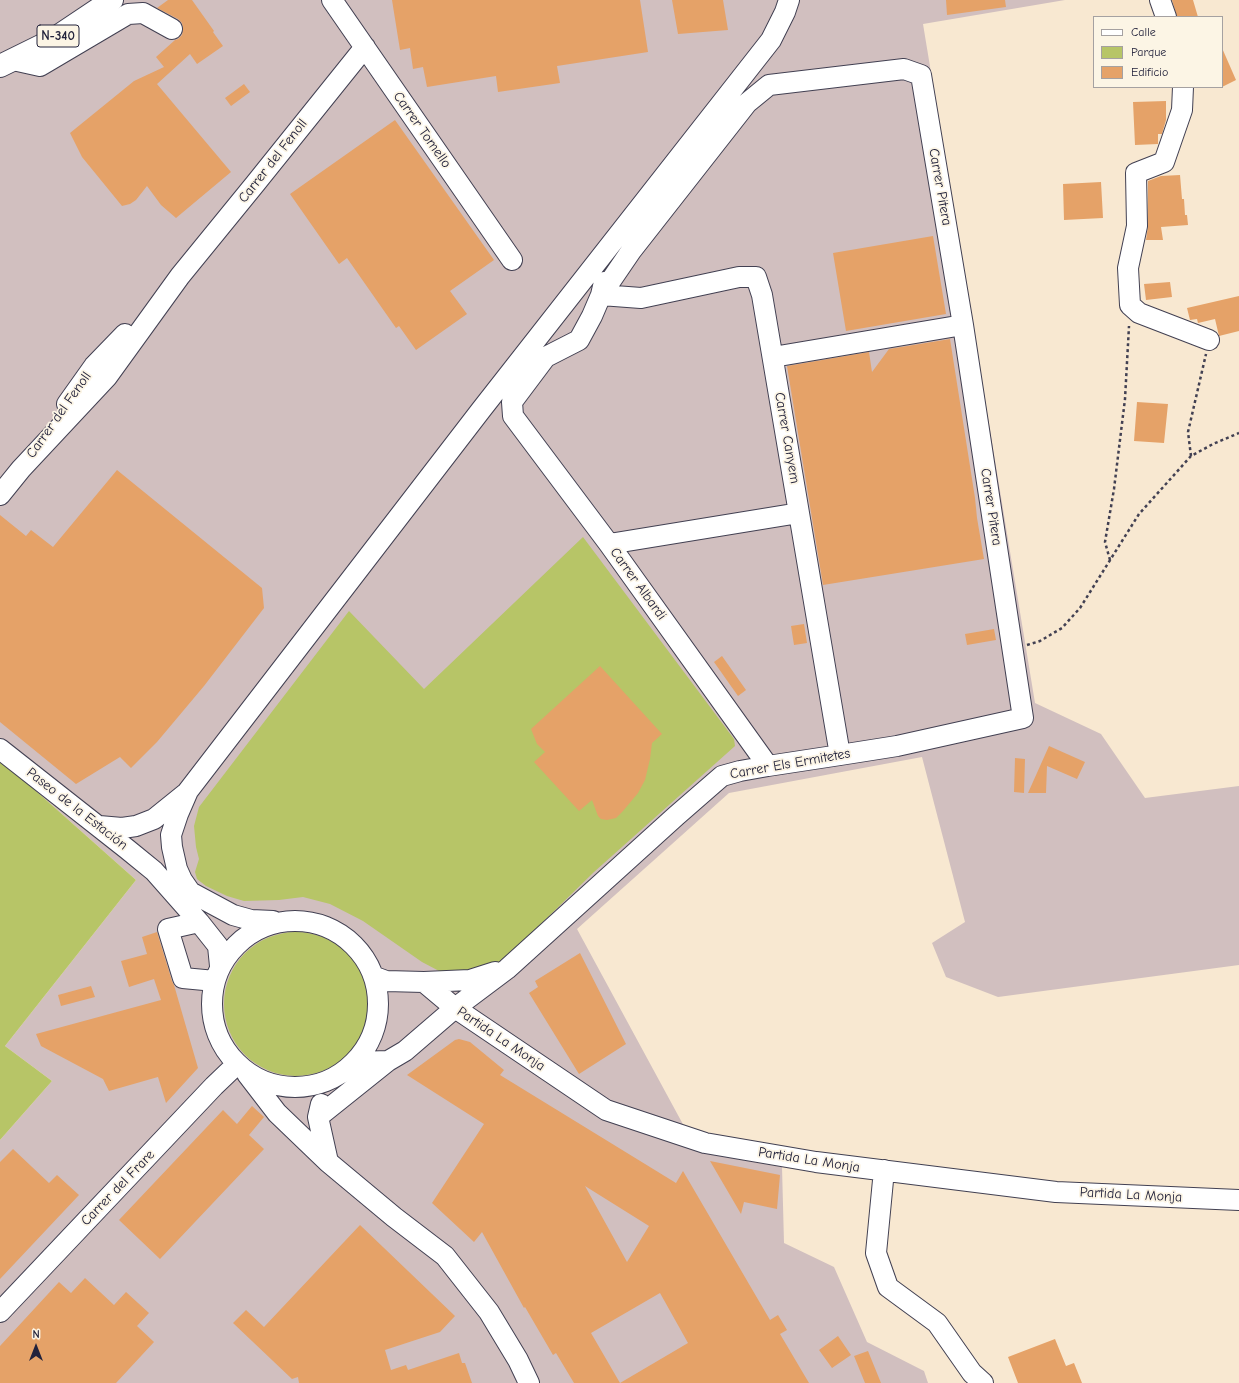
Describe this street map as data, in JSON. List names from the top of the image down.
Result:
{
  "streets": {
    "highway": ["N-340"],
    "street": [
      "Carrer Tomello",
      "Carrer del Fenoll",
      "Carrer Pitera",
      "Carrer Canyem",
      "Carrer Albardi",
      "Carrer Els Ermitetes",
      "Paseo de la Estación",
      "Partida La Monja",
      "Carrer del Frare"
    ]
  },
  "crossings": [
    ["Carrer Tomello", "Carrer del Fenoll"],
    ["Carrer Pitera", "Carrer Canyem"],
    ["Carrer Pitera", "Carrer Els Ermitetes"],
    ["Carrer Canyem", "Carrer Els Ermitetes"],
    ["Carrer Albardi", "Carrer Els Ermitetes"],
    ["Carrer Els Ermitetes", "Partida La Monja"]
  ],
  "legend": ["Calle", "Parque", "Edificio"],
  "north": "top"
}
